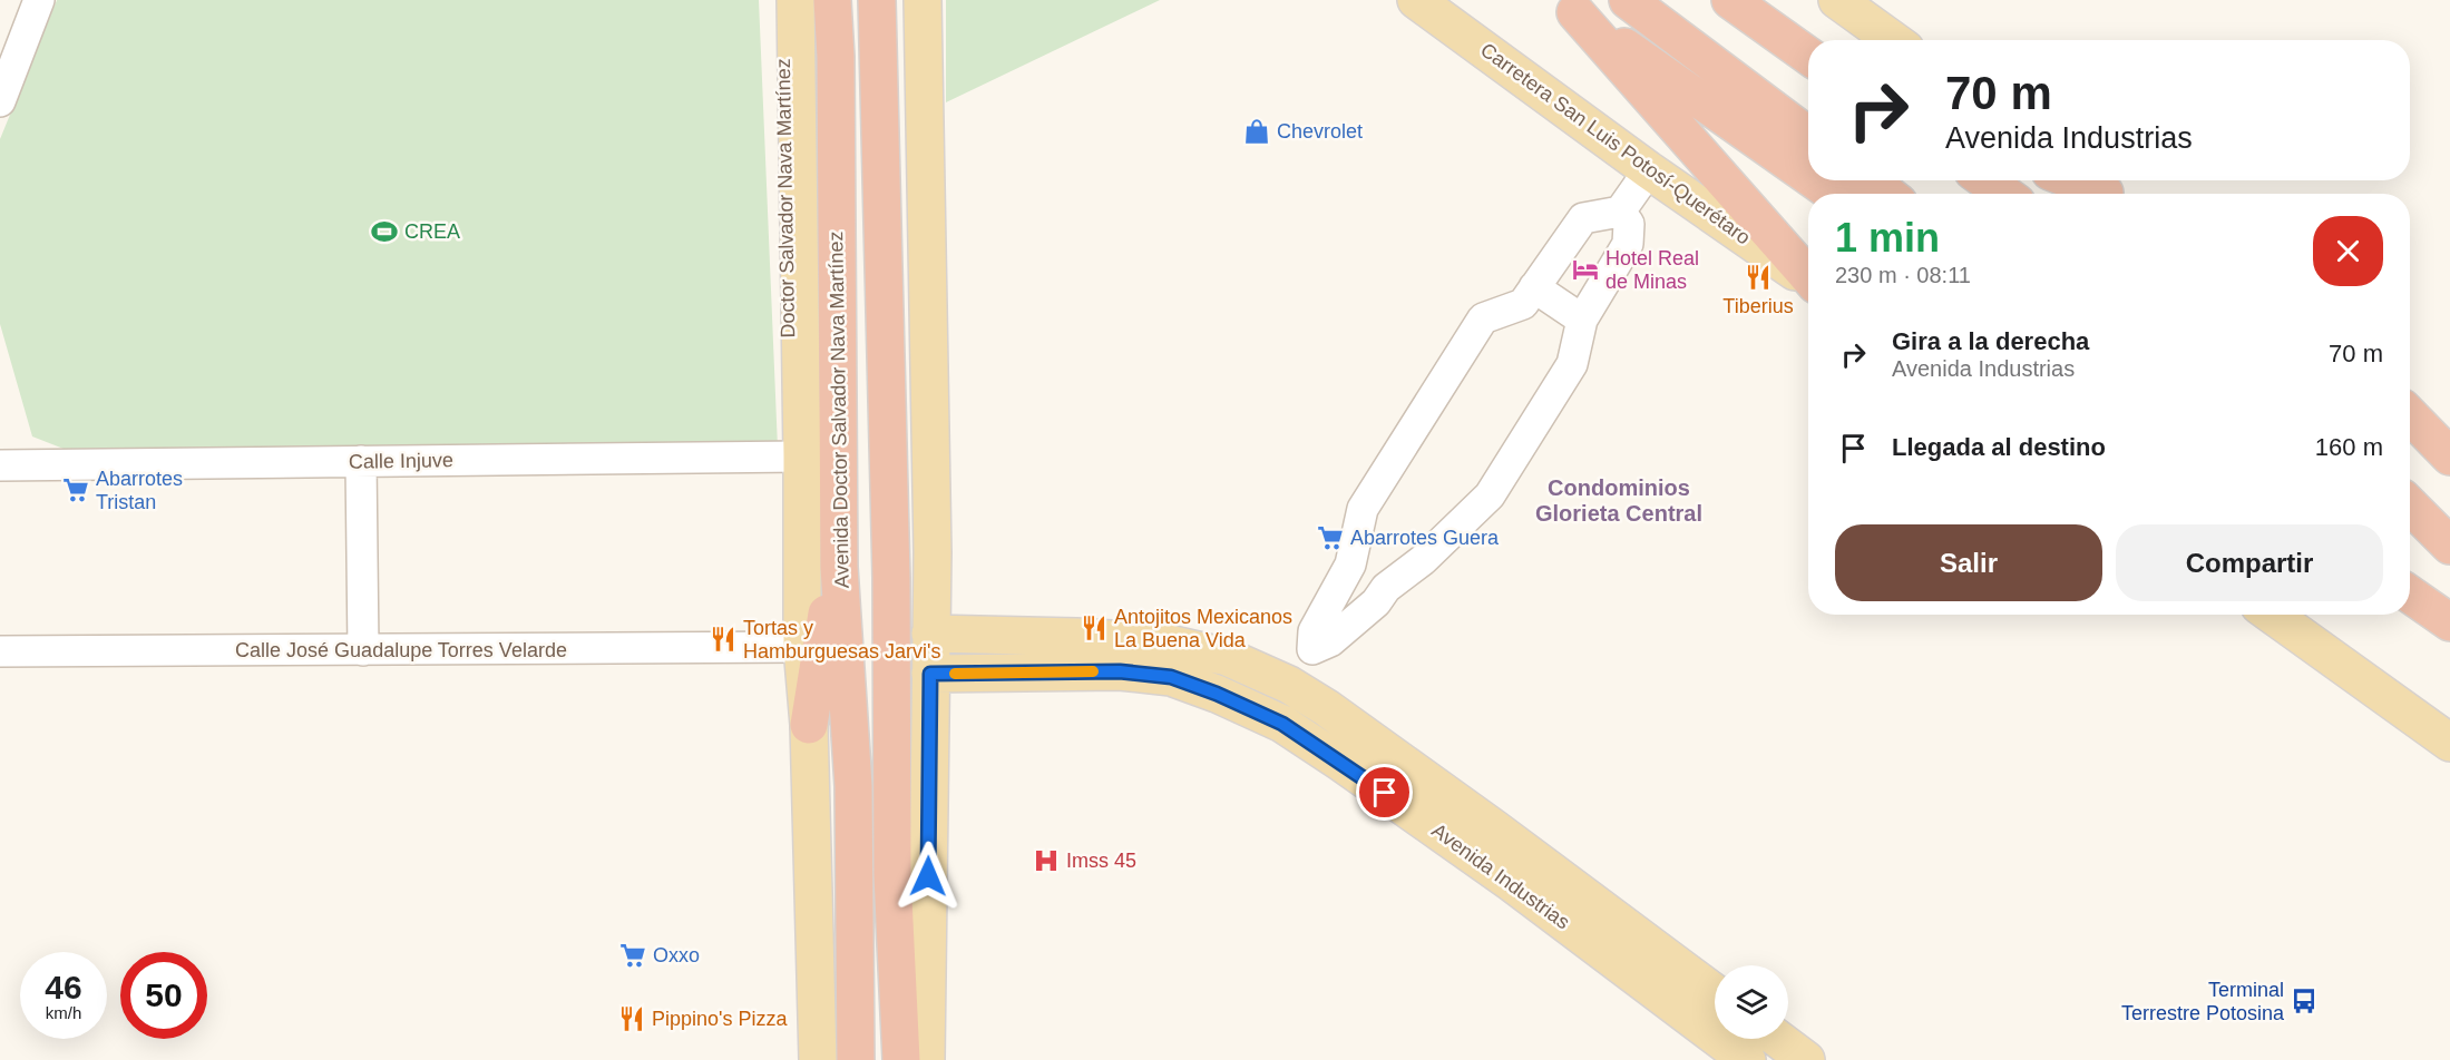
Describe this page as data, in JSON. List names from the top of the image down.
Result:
{
  "streets": {
    "highway": ["Avenida Doctor Salvador Nava Martínez"],
    "main road": ["Carretera San Luis Potosí-Querétaro", "Avenida Industrias"],
    "street": ["Calle Injuve", "Calle José Guadalupe Torres Velarde"]
  },
  "crossings": [
    ["Avenida Doctor Salvador Nava Martínez", "Calle Injuve"],
    ["Avenida Doctor Salvador Nava Martínez", "Calle José Guadalupe Torres Velarde"]
  ],
  "districts": ["Condominios Glorieta Central"],
  "places": {
    "shop": ["Chevrolet"],
    "sports": ["CREA"],
    "hotel": ["Hotel Real de Minas"],
    "restaurant": [
      "Tiberius",
      "Antojitos Mexicanos La Buena Vida",
      "Tortas y Hamburguesas Jarvi's",
      "Pippino's Pizza"
    ],
    "supermarket": ["Abarrotes Tristan", "Abarrotes Guera", "Oxxo"],
    "hospital": ["Imss 45"],
    "bus stop": ["Terminal Terrestre Potosina"]
  },
  "page": {
    "turn": ["70 m", "Avenida Industrias"],
    "heading": ["1 min", "230 m · 08:11"],
    "list": [
      {
        "name": "Gira a la derecha",
        "note": "Avenida Industrias",
        "value": "70 m"
      },
      {
        "name": "Llegada al destino",
        "value": "160 m"
      }
    ],
    "buttons": ["Salir", "Compartir"],
    "speed": "46 km/h",
    "limit": "50"
  }
}
